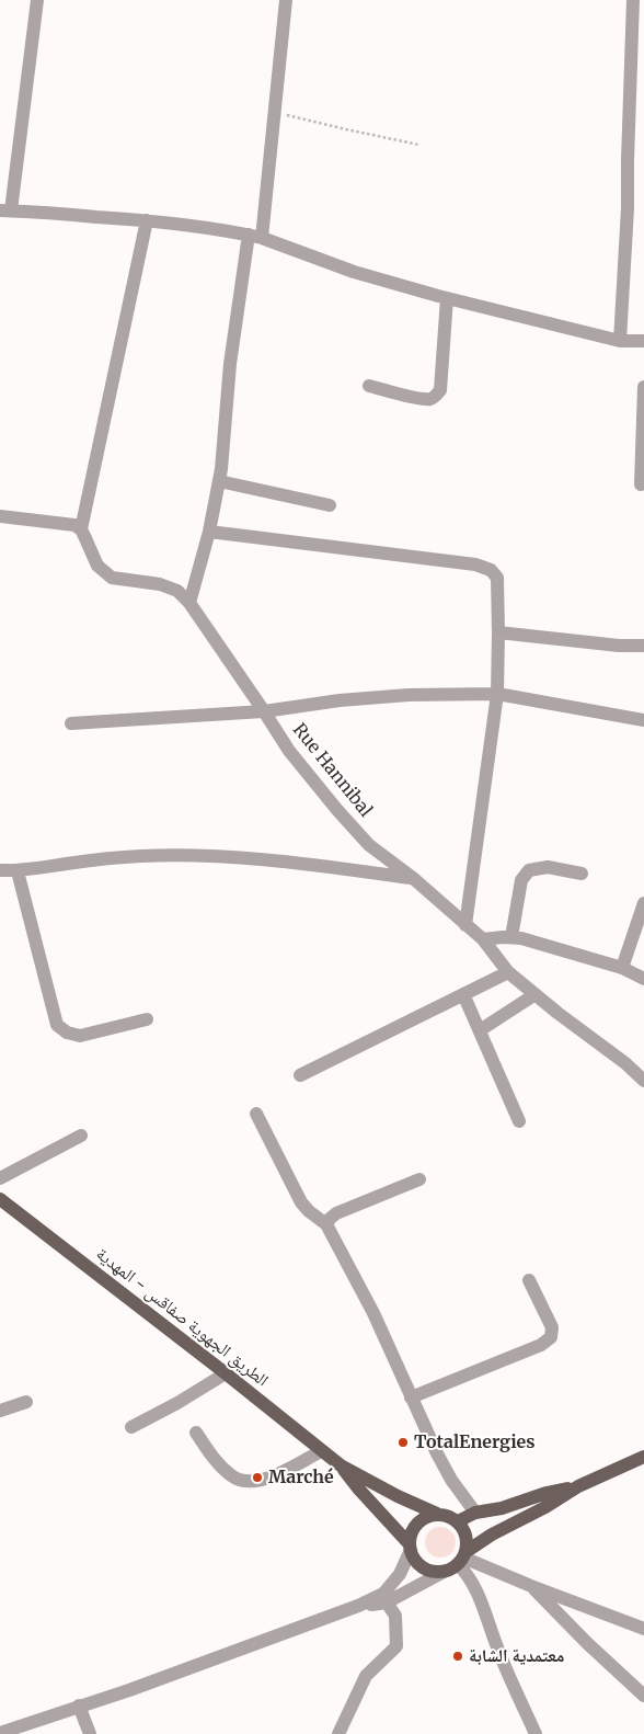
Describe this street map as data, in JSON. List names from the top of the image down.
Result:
{
  "streets": {
    "main road": ["الطريق الجهوية صفاقس - المهدية"],
    "street": ["Rue Hannibal"]
  },
  "places": ["TotalEnergies", "Marché", "معتمدية الشابة"]
}
